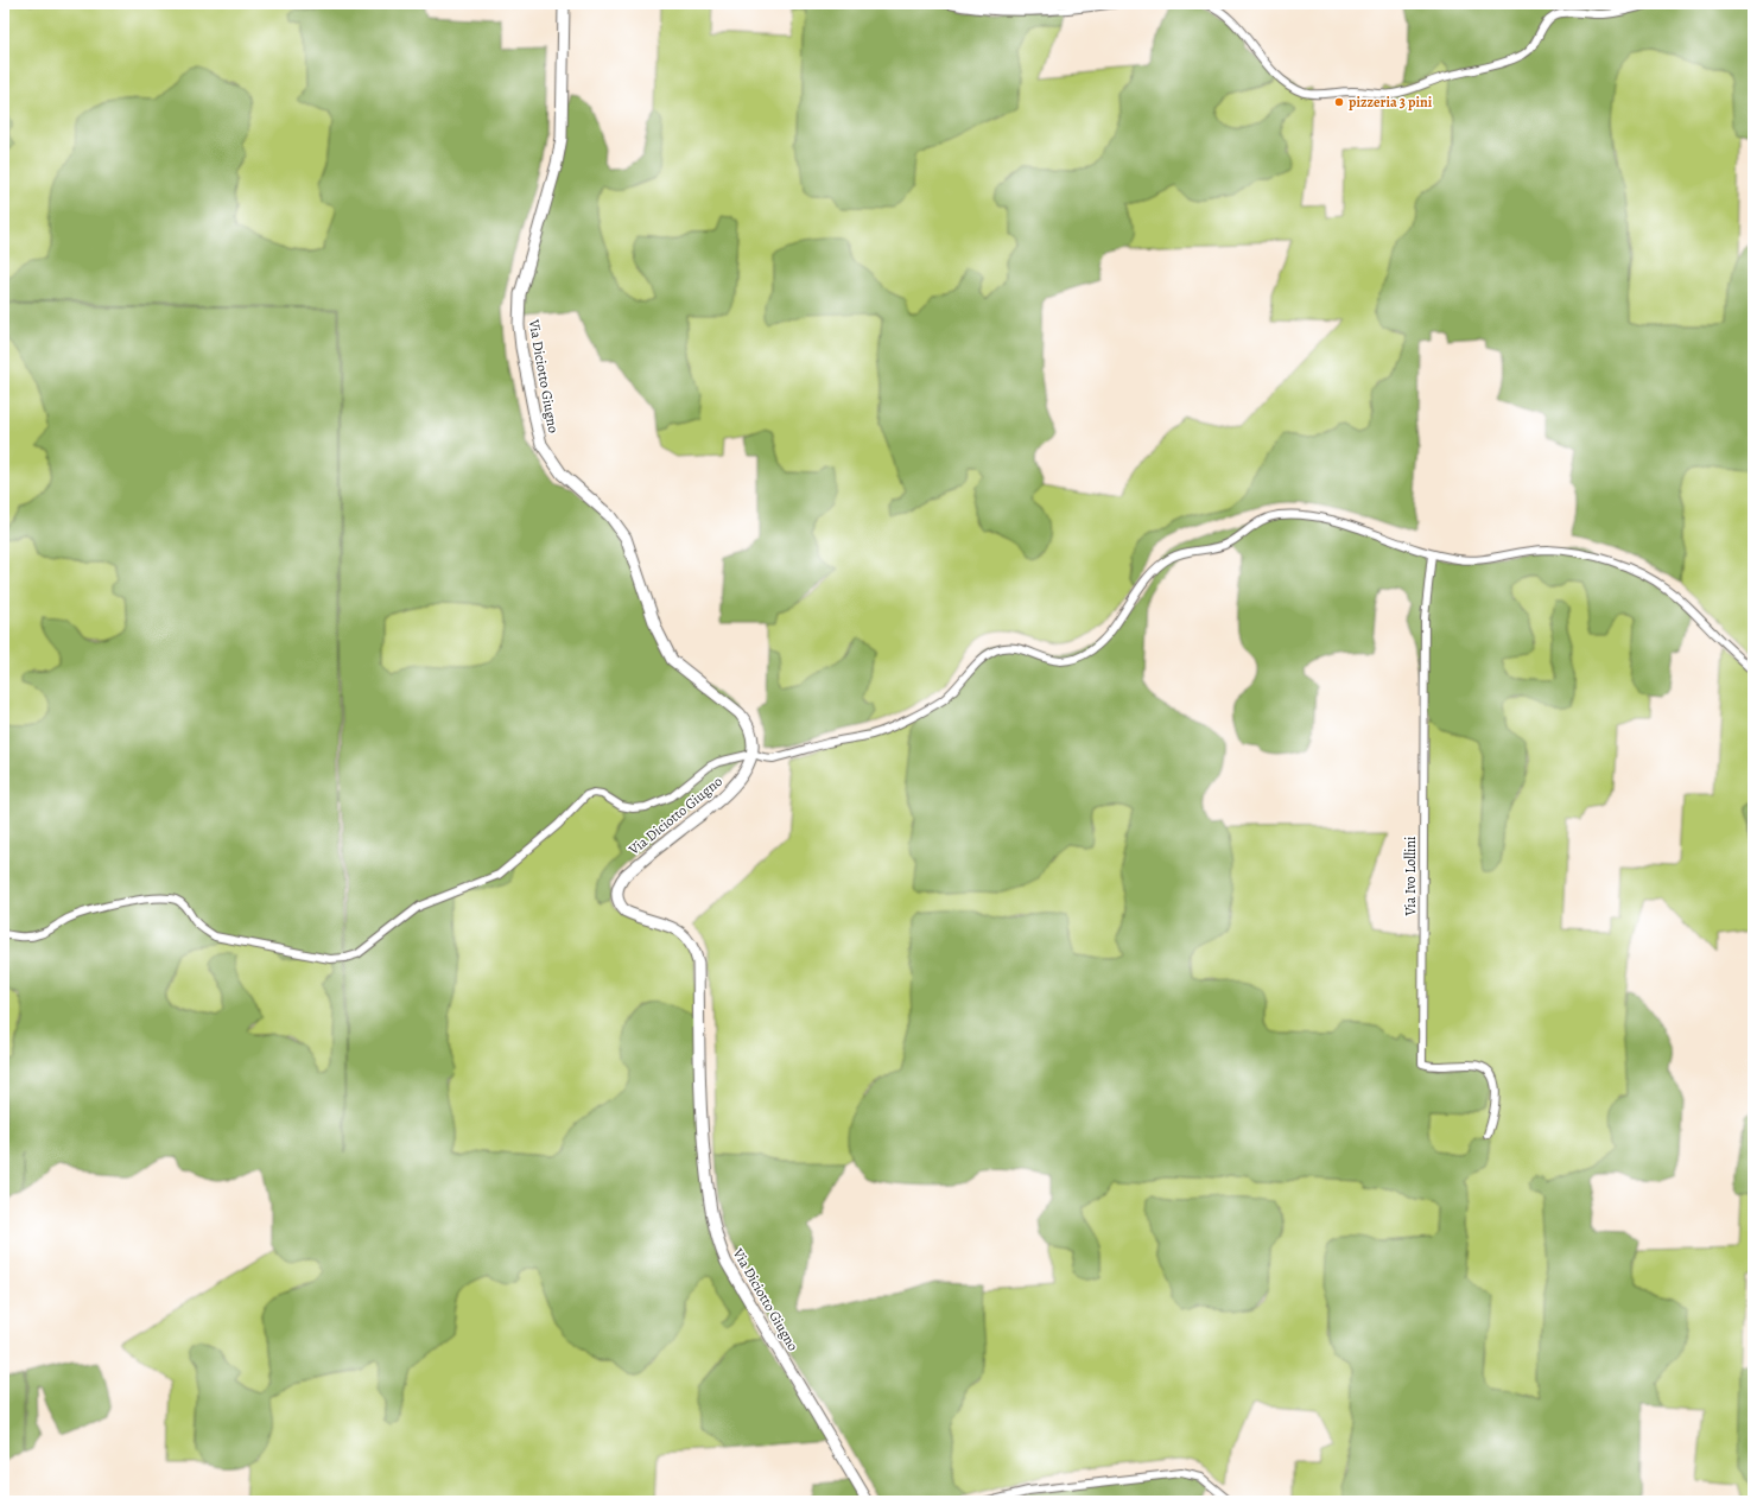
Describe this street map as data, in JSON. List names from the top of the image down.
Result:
{
  "streets": {
    "main road": ["Via Diciotto Giugno"],
    "street": ["Via Ivo Lollini"]
  },
  "places": ["pizzeria 3 pini"]
}
